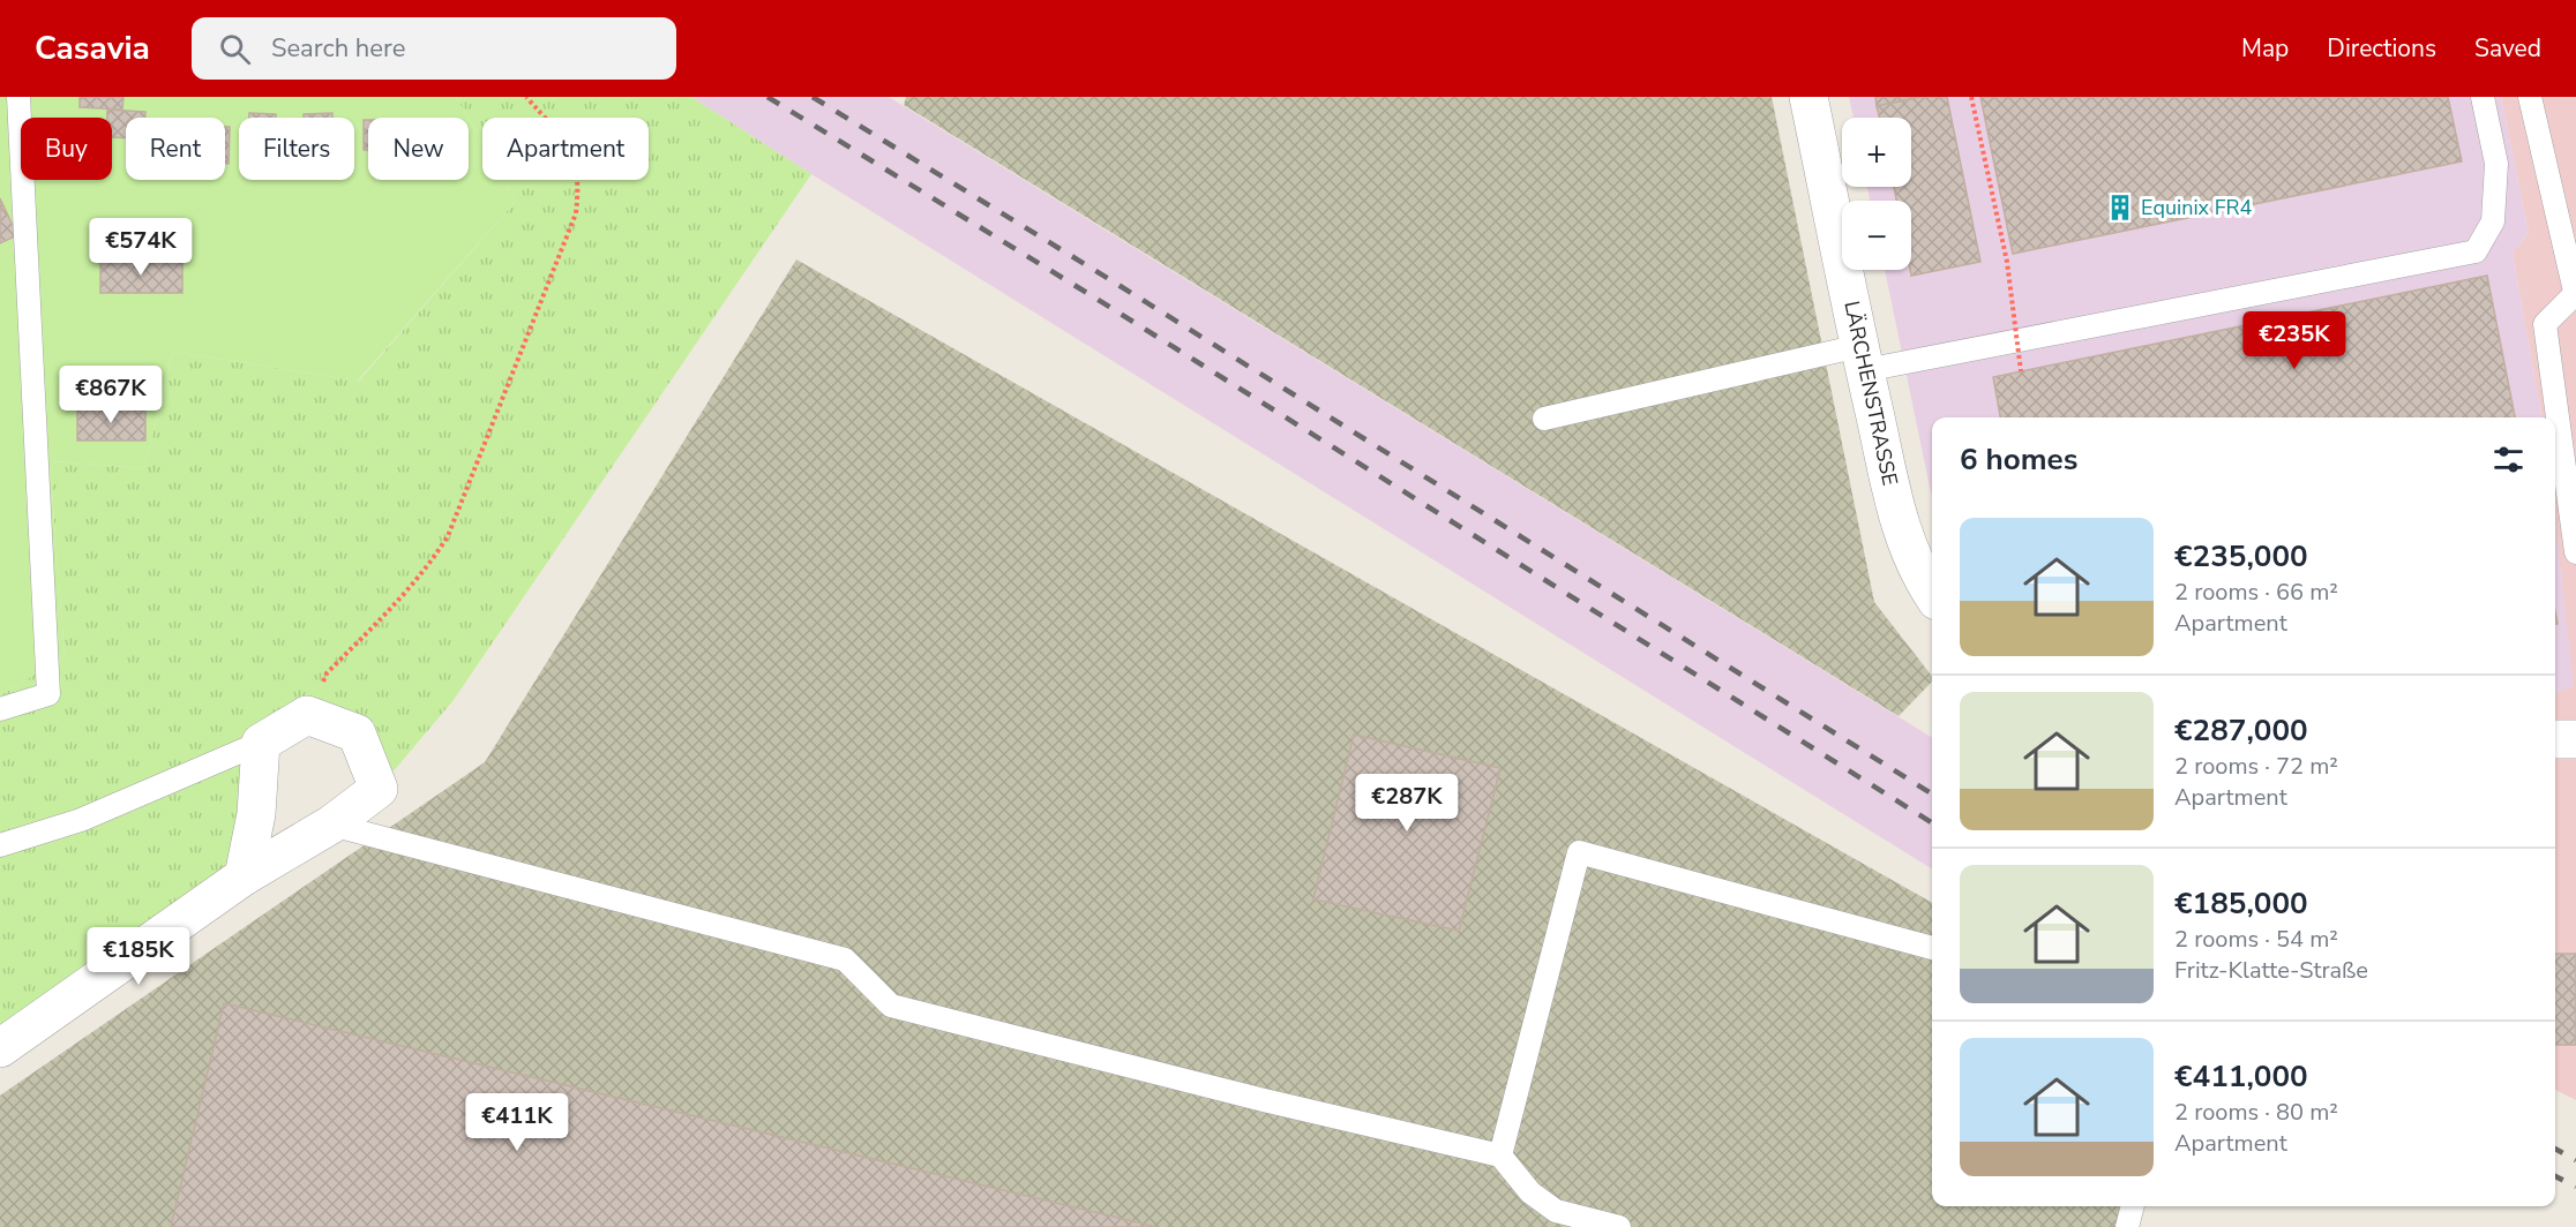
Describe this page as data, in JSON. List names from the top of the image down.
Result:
{
  "streets": {
    "street": ["LÄRCHENSTRASSE"]
  },
  "places": {
    "building": ["Equinix FR4"]
  },
  "page": {
    "header": "Casavia",
    "search": "Search here",
    "nav": ["Map", "Directions", "Saved"],
    "map_buttons": ["+", "−"],
    "chip": [
      "Buy",
      "Rent",
      "Filters",
      "New",
      "Apartment"
    ],
    "price": [
      "€574K",
      "€235K",
      "€867K",
      "€287K",
      "€185K",
      "€411K"
    ],
    "heading": "6 homes",
    "list": [
      {
        "name": "€235,000",
        "note": "2 rooms · 66 m² · Apartment"
      },
      {
        "name": "€287,000",
        "note": "2 rooms · 72 m² · Apartment"
      },
      {
        "name": "€185,000",
        "note": "2 rooms · 54 m² · Fritz-Klatte-Straße"
      },
      {
        "name": "€411,000",
        "note": "2 rooms · 80 m² · Apartment"
      }
    ]
  }
}
